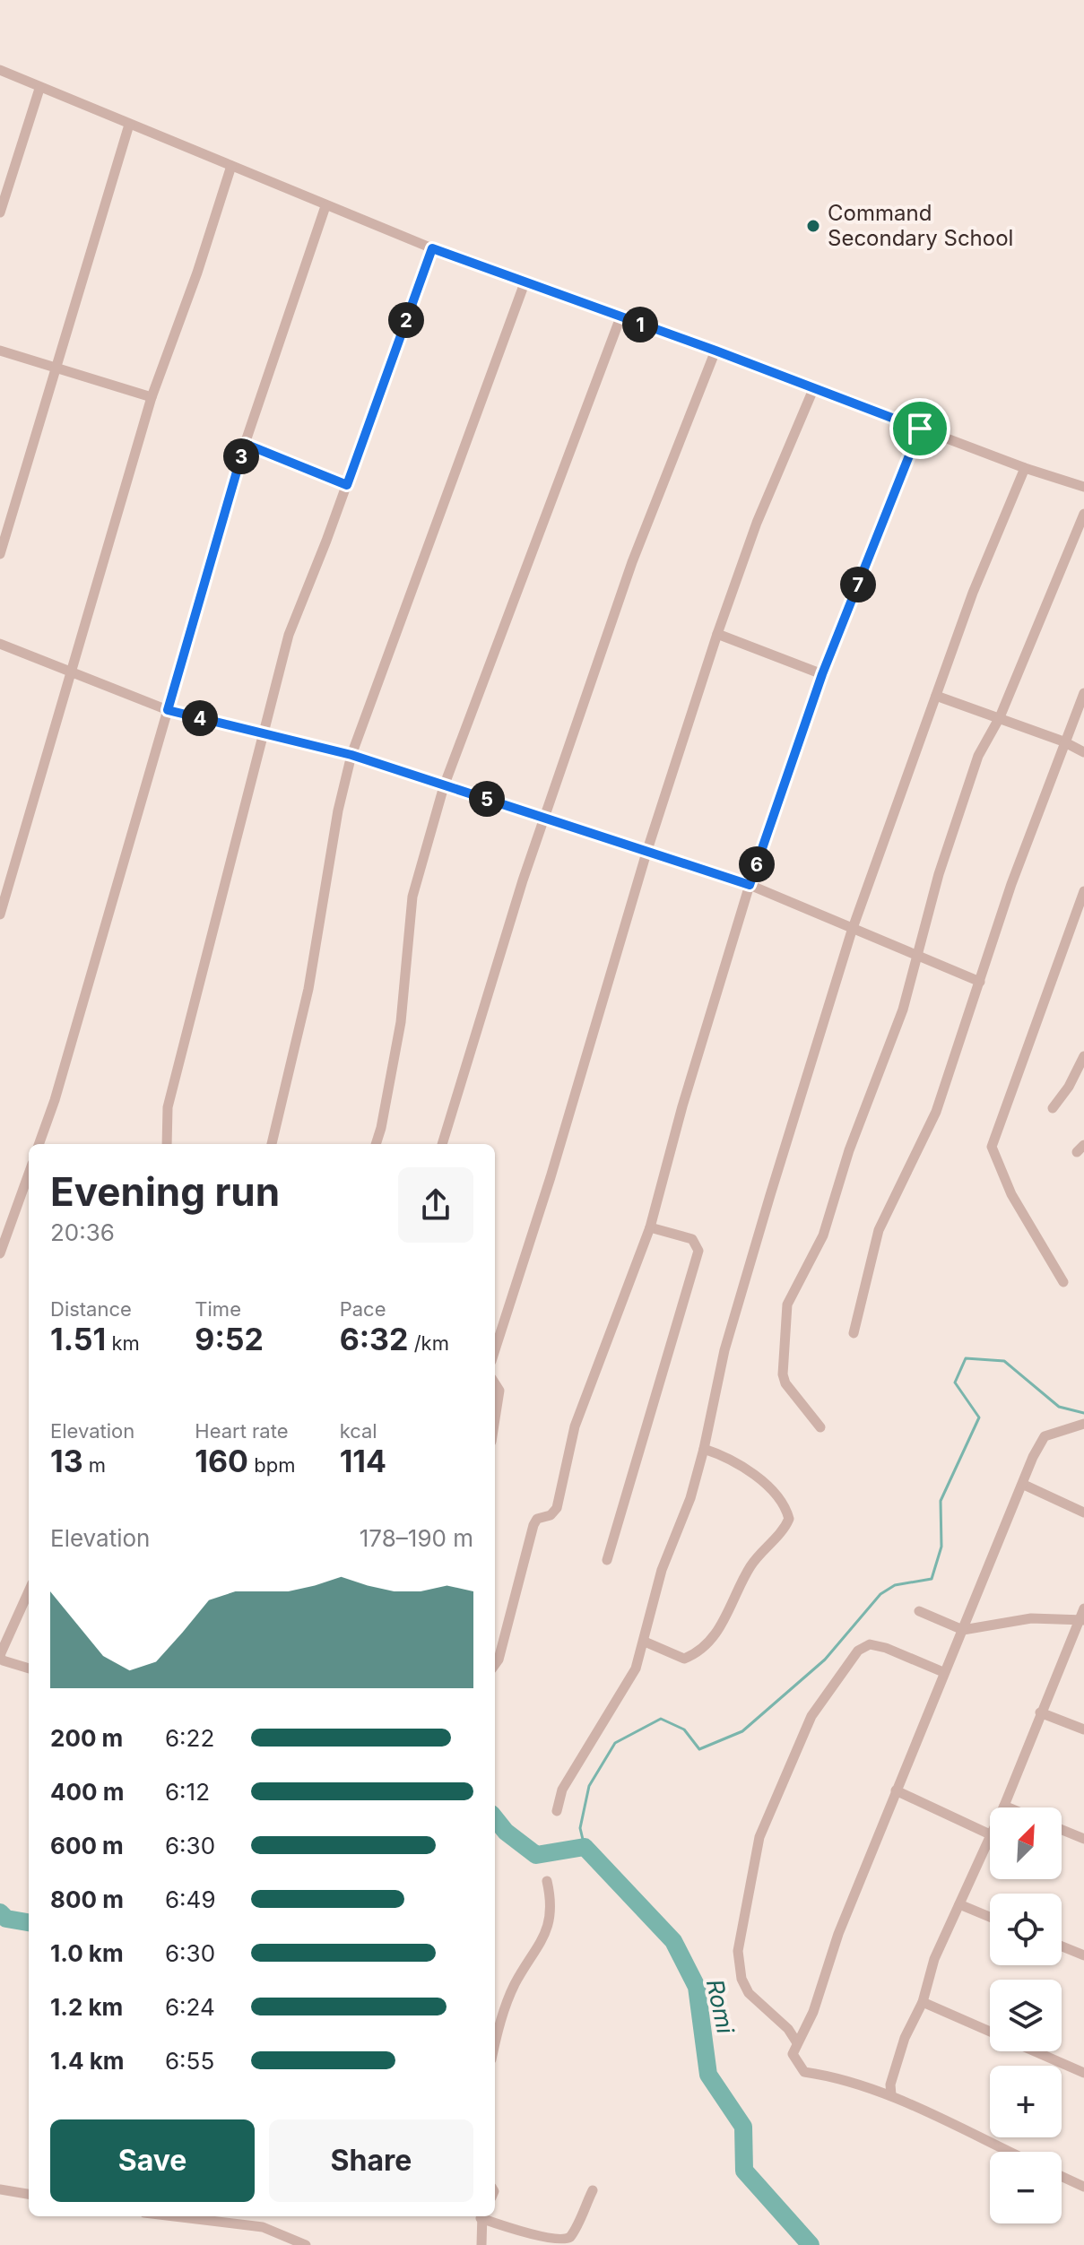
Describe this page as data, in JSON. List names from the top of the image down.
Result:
{
  "water": ["Romi"],
  "places": ["Command Secondary School"],
  "north": "top right",
  "page": {
    "pins": [
      "2",
      "1",
      "3",
      "7",
      "4",
      "5",
      "6"
    ],
    "heading": ["Evening run", "20:36"],
    "stats": [
      ["Distance", "1.51 km"],
      ["Time", "9:52"],
      ["Pace", "6:32 /km"],
      ["Elevation", "13 m"],
      ["Heart rate", "160 bpm"],
      ["kcal", "114"]
    ],
    "chart": ["Elevation", "178–190 m"],
    "list": [
      {
        "name": "200 m",
        "note": "6:22"
      },
      {
        "name": "400 m",
        "note": "6:12"
      },
      {
        "name": "600 m",
        "note": "6:30"
      },
      {
        "name": "800 m",
        "note": "6:49"
      },
      {
        "name": "1.0 km",
        "note": "6:30"
      },
      {
        "name": "1.2 km",
        "note": "6:24"
      },
      {
        "name": "1.4 km",
        "note": "6:55"
      }
    ],
    "map_buttons": ["+", "−"],
    "buttons": ["Save", "Share"]
  }
}
